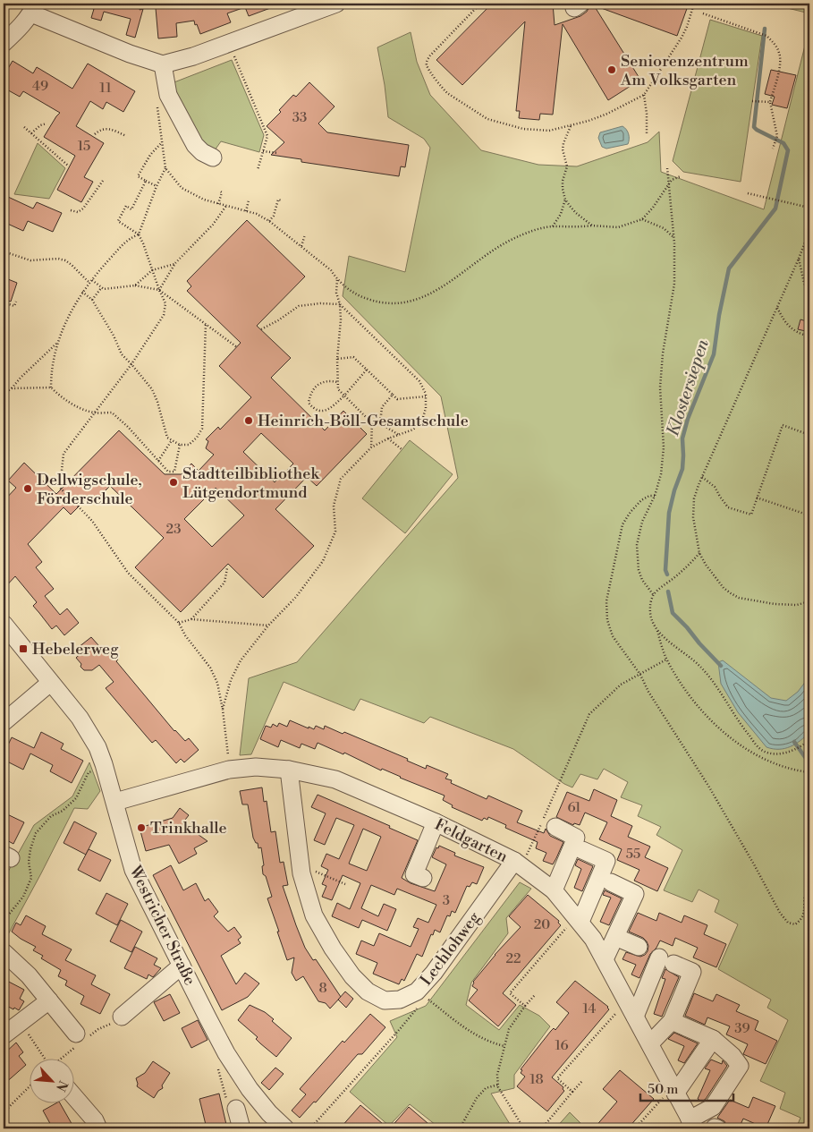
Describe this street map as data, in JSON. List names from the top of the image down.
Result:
{
  "streets": {
    "street": ["Feldgarten", "Westricher Straße", "Lechlohweg"]
  },
  "crossings": [
    ["Feldgarten", "Westricher Straße"],
    ["Feldgarten", "Lechlohweg"]
  ],
  "water": ["Klostersiepen"],
  "places": {
    "other": [
      "Seniorenzentrum Am Volksgarten",
      "Heinrich-Böll-Gesamtschule",
      "Stadtteilbibliothek Lütgendortmund",
      "Dellwigschule, Förderschule",
      "Trinkhalle"
    ],
    "transit": ["Hebelerweg"]
  },
  "house_numbers": [
    "49",
    "11",
    "33",
    "15",
    "23",
    "61",
    "55",
    "3",
    "20",
    "22",
    "8",
    "14",
    "39",
    "16",
    "18"
  ],
  "scale_bar": "50 m",
  "north": "bottom right"
}
